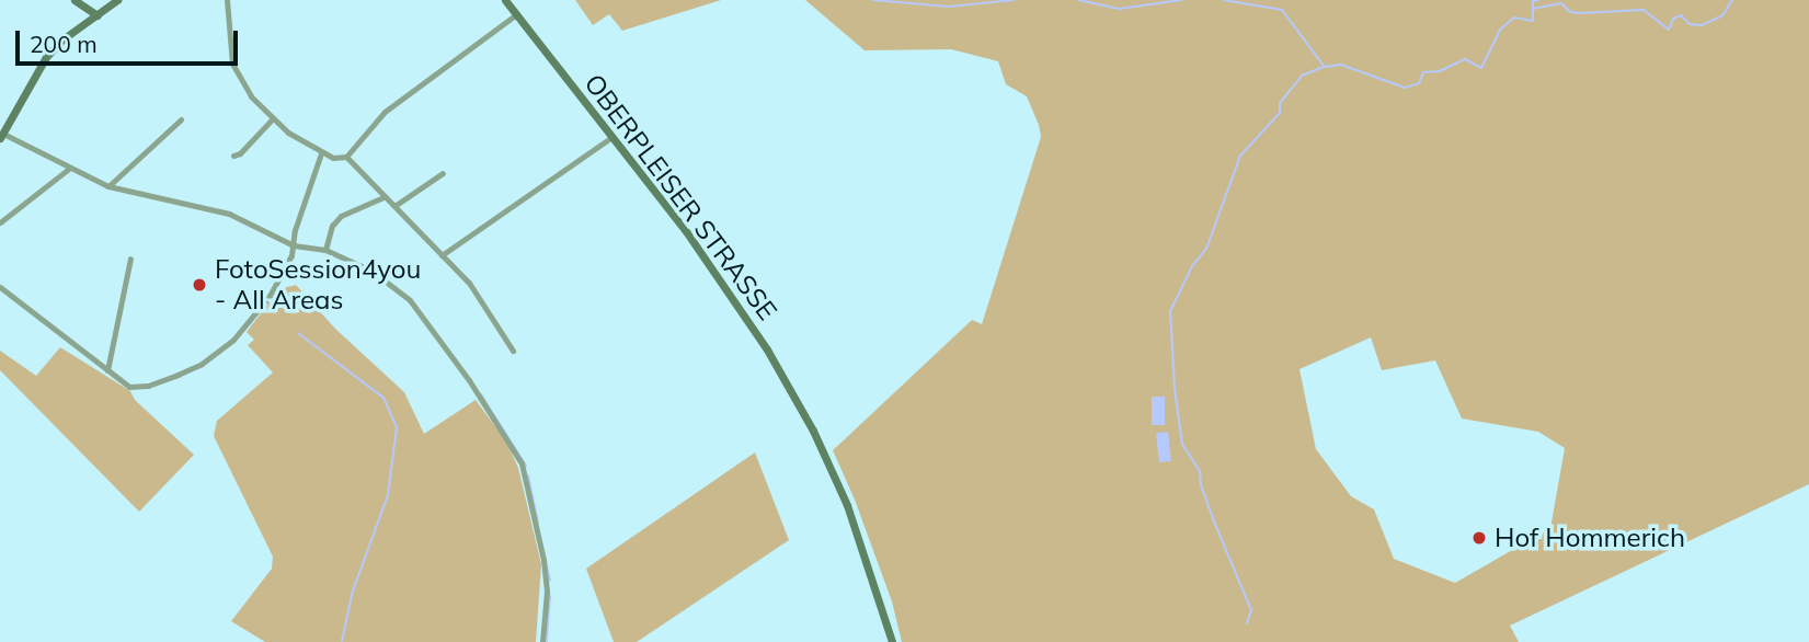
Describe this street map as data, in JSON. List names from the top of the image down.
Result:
{
  "streets": {
    "main road": ["OBERPLEISER STRASSE"]
  },
  "places": ["FotoSession4you - All Areas", "Hof Hommerich"],
  "scale_bar": "200 m"
}
